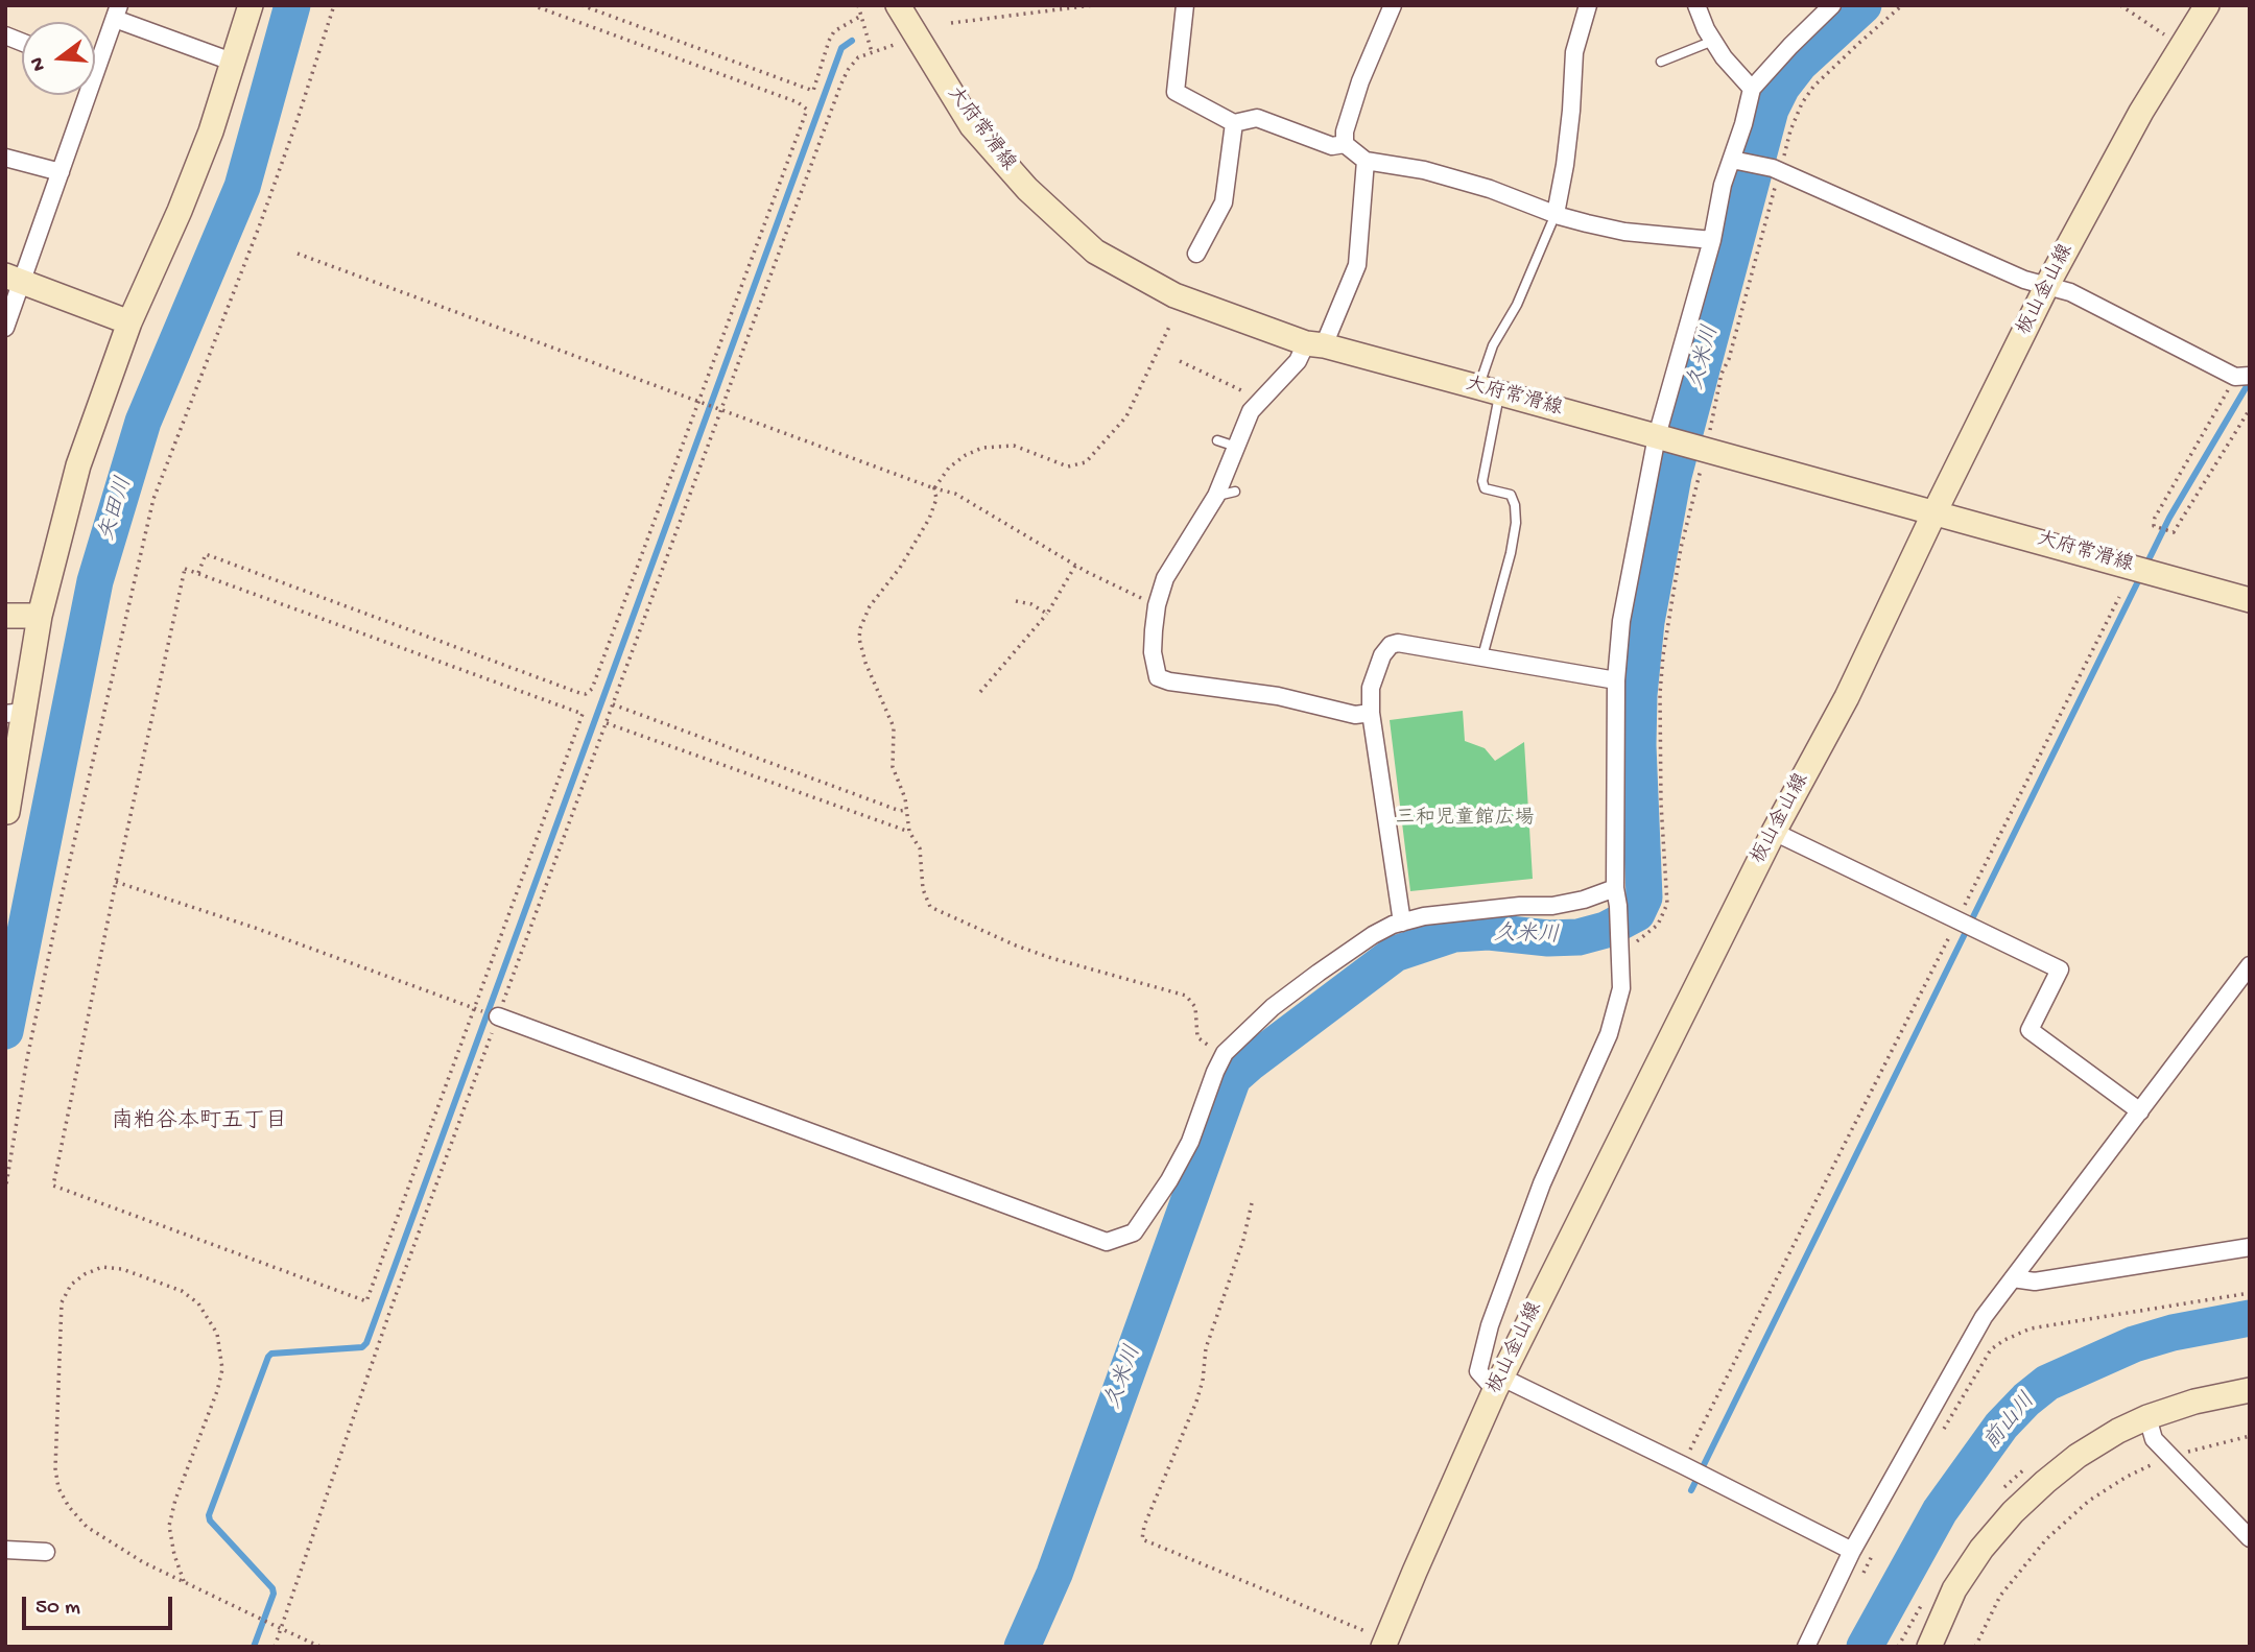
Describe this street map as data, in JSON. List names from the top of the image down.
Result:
{
  "streets": {
    "main road": ["大府常滑線", "板山金山線"]
  },
  "crossings": [
    ["大府常滑線", "板山金山線"]
  ],
  "districts": ["南粕谷本町五丁目"],
  "water": ["久米川", "矢田川", "前山川"],
  "parks": ["三和児童館広場"],
  "scale_bar": "50 m",
  "north": "left"
}
